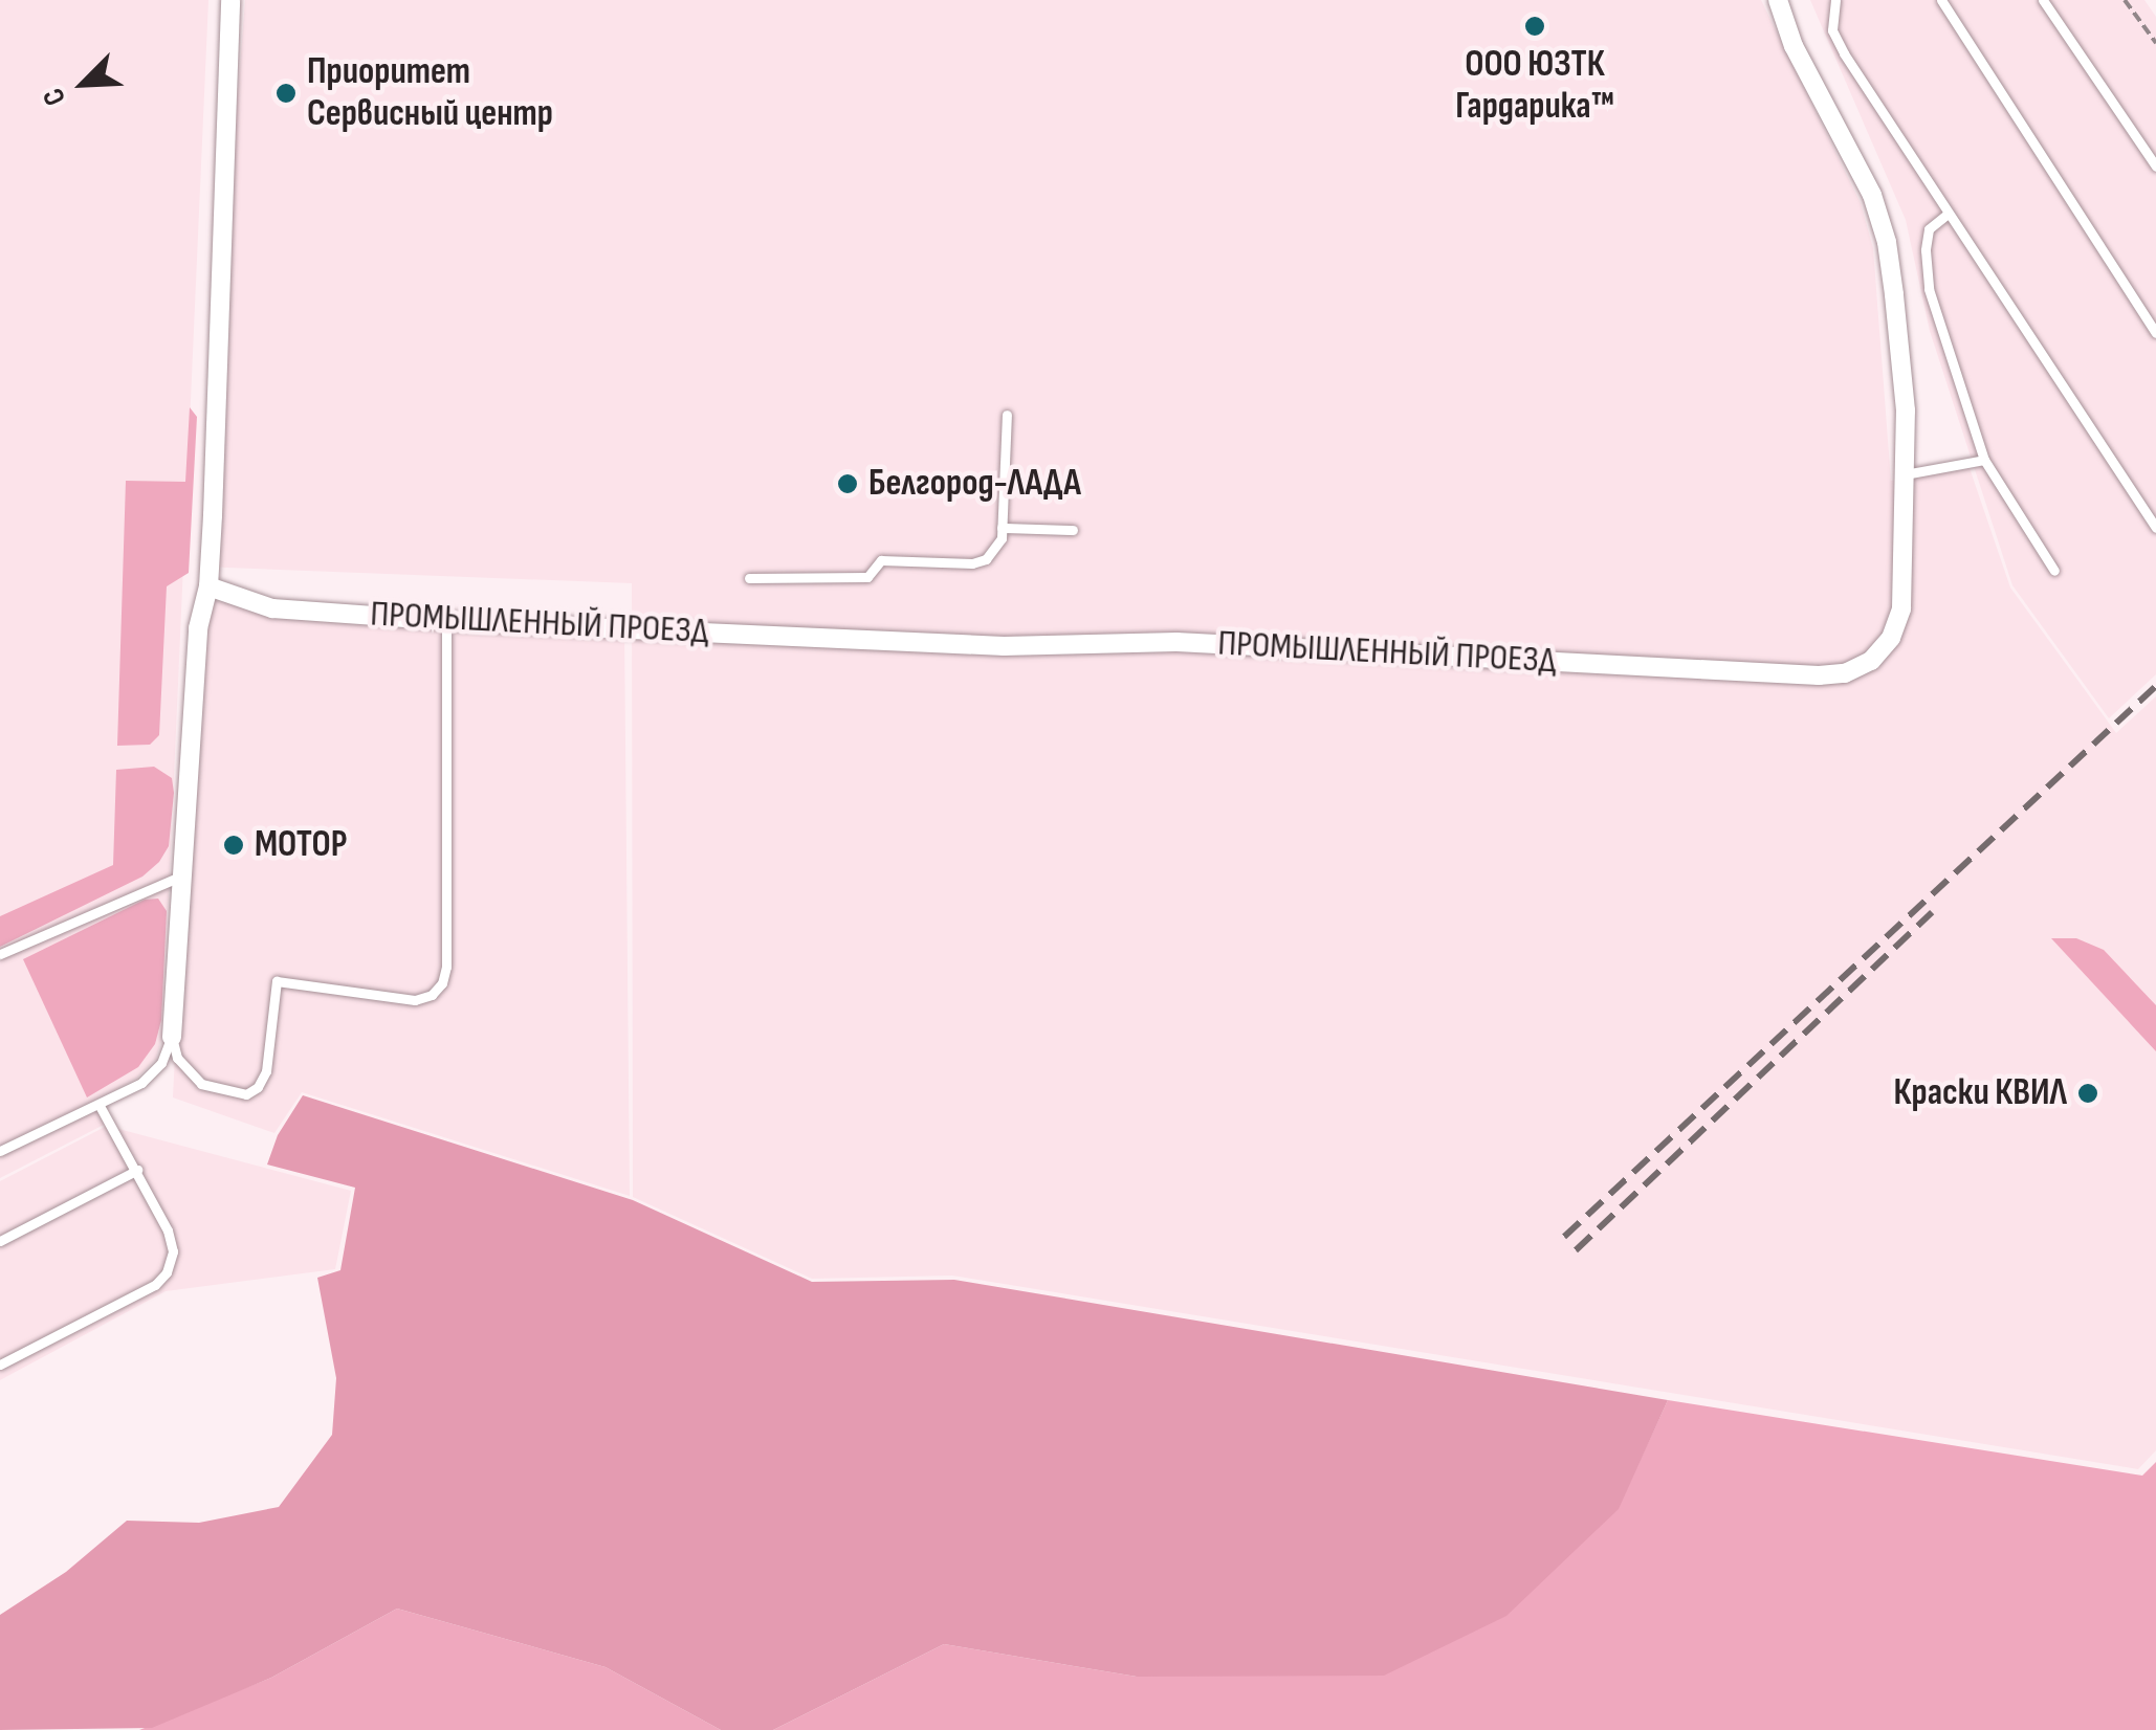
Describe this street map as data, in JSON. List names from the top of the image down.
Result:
{
  "streets": {
    "street": ["ПРОМЫШЛЕННЫЙ ПРОЕЗД"]
  },
  "places": [
    "ООО ЮЗТК Гардарика™",
    "Приоритет Сервисный центр",
    "Белгород-ЛАДА",
    "МОТОР",
    "Краски КВИЛ"
  ],
  "north": "bottom left"
}
